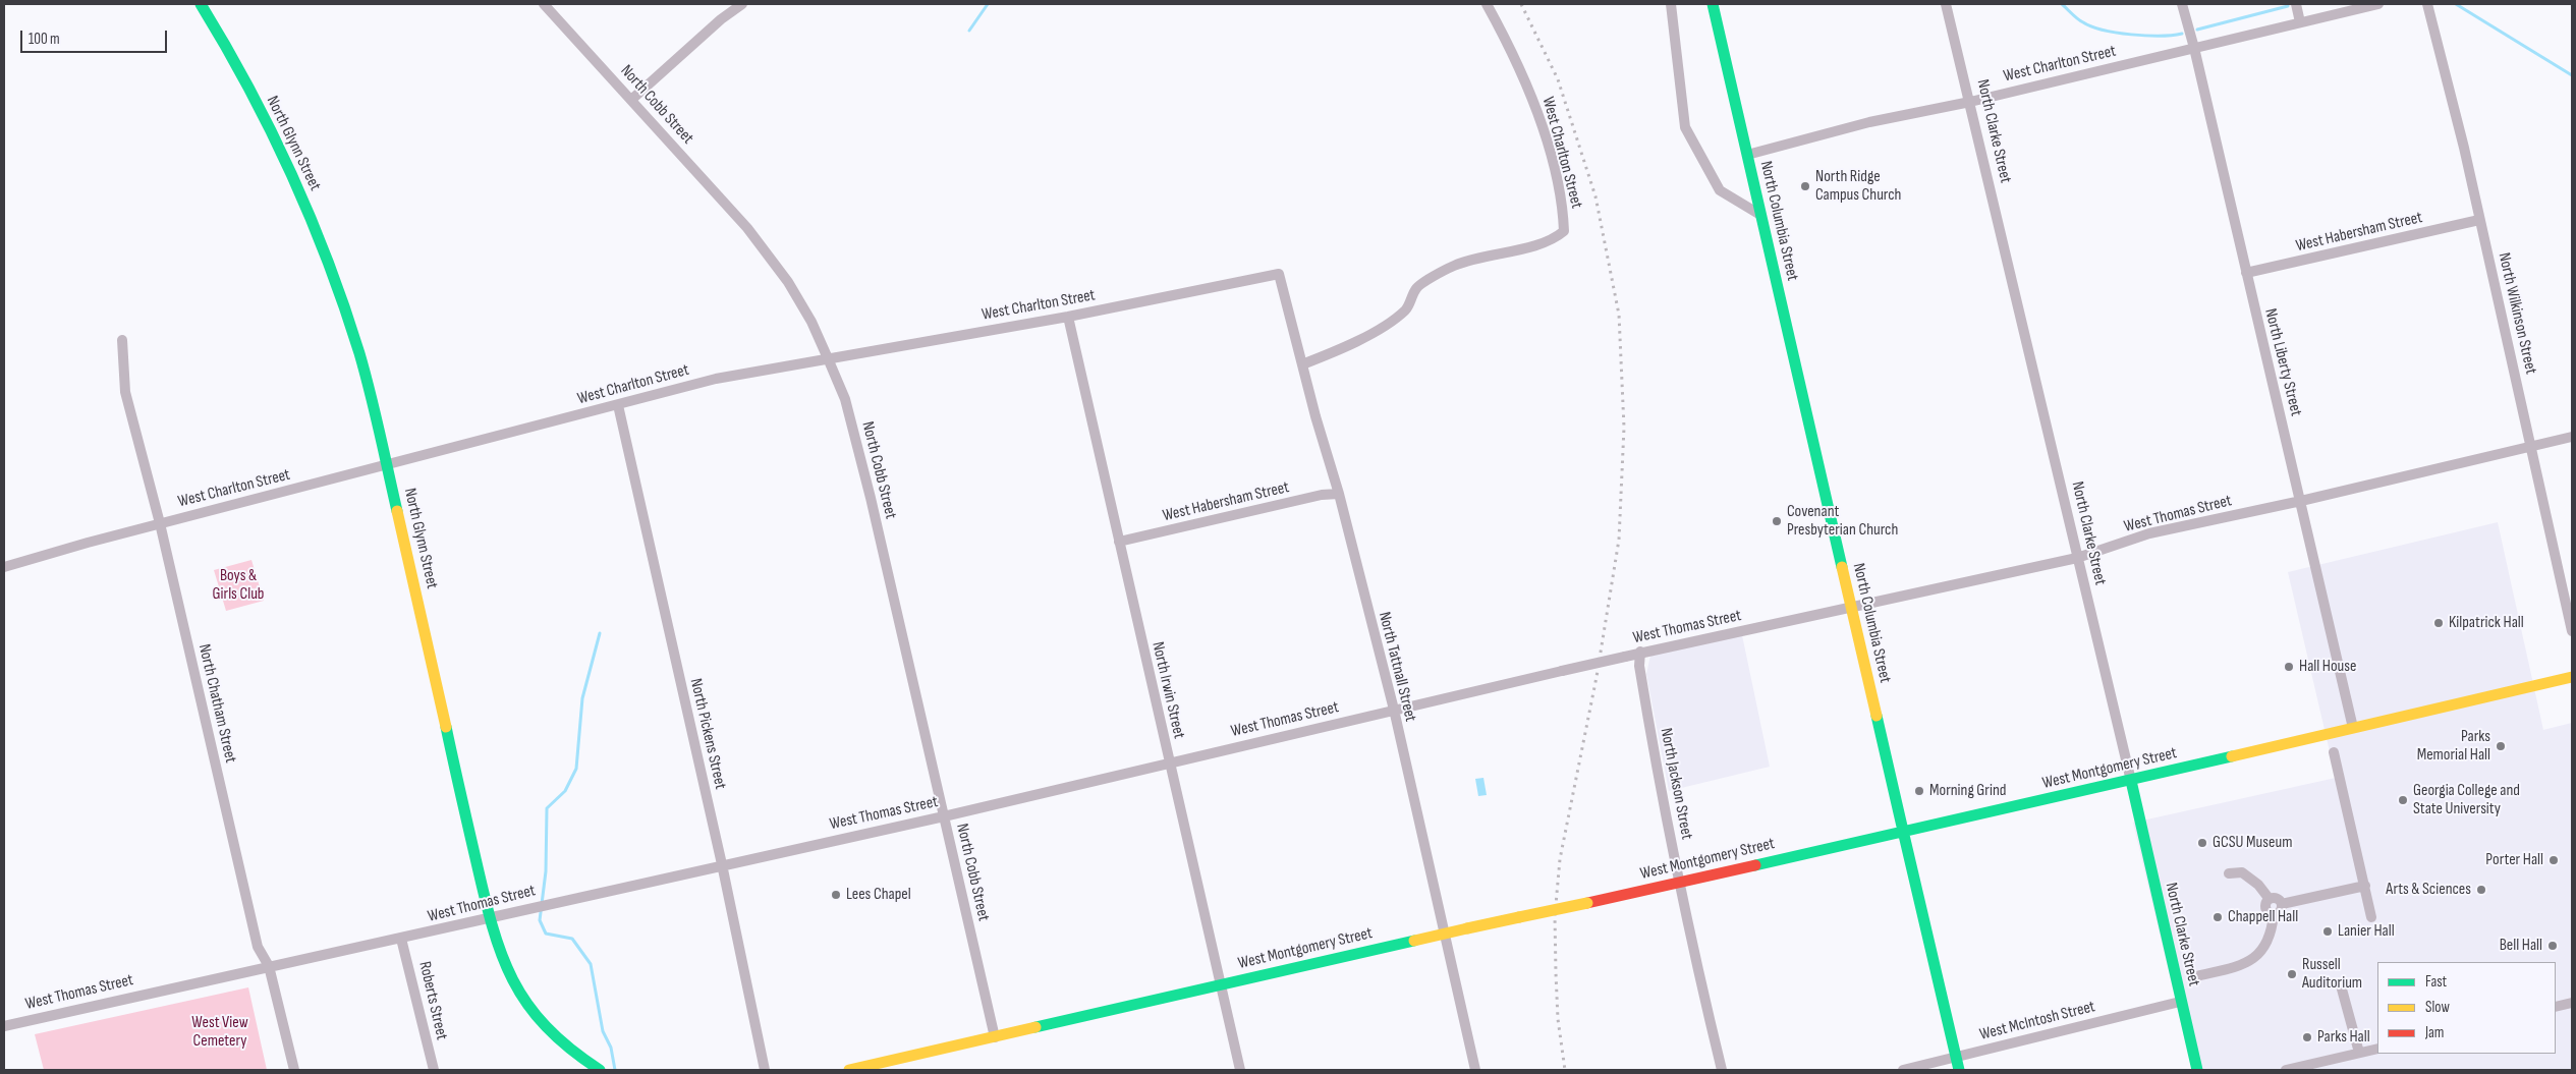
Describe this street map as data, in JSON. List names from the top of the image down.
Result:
{
  "streets": {
    "main road": [
      "North Clarke Street",
      "North Glynn Street",
      "North Columbia Street",
      "West Montgomery Street"
    ],
    "street": [
      "West Charlton Street",
      "North Cobb Street",
      "West Habersham Street",
      "North Wilkinson Street",
      "North Liberty Street",
      "West Thomas Street",
      "North Tattnall Street",
      "North Irwin Street",
      "North Chatham Street",
      "North Pickens Street",
      "North Jackson Street",
      "Roberts Street",
      "West McIntosh Street"
    ]
  },
  "crossings": [
    ["West Charlton Street", "North Cobb Street"],
    ["West Charlton Street", "North Clarke Street"],
    ["West Charlton Street", "North Glynn Street"],
    ["West Charlton Street", "North Columbia Street"],
    ["West Charlton Street", "North Liberty Street"],
    ["West Charlton Street", "North Tattnall Street"],
    ["West Charlton Street", "North Irwin Street"],
    ["West Charlton Street", "North Chatham Street"],
    ["West Charlton Street", "North Pickens Street"],
    ["North Cobb Street", "West Thomas Street"],
    ["North Cobb Street", "West Montgomery Street"],
    ["North Clarke Street", "West Thomas Street"],
    ["North Clarke Street", "West Montgomery Street"],
    ["North Clarke Street", "West McIntosh Street"],
    ["North Glynn Street", "West Thomas Street"],
    ["North Columbia Street", "West Thomas Street"],
    ["North Columbia Street", "West Montgomery Street"],
    ["North Columbia Street", "West McIntosh Street"],
    ["West Habersham Street", "North Wilkinson Street"],
    ["West Habersham Street", "North Liberty Street"],
    ["West Habersham Street", "North Tattnall Street"],
    ["West Habersham Street", "North Irwin Street"],
    ["North Wilkinson Street", "West Thomas Street"],
    ["North Liberty Street", "West Thomas Street"],
    ["North Liberty Street", "West Montgomery Street"],
    ["West Thomas Street", "North Tattnall Street"],
    ["West Thomas Street", "North Irwin Street"],
    ["West Thomas Street", "North Chatham Street"],
    ["West Thomas Street", "North Pickens Street"],
    ["West Thomas Street", "North Jackson Street"],
    ["West Thomas Street", "Roberts Street"],
    ["North Irwin Street", "West Montgomery Street"],
    ["West Montgomery Street", "North Jackson Street"]
  ],
  "parks": ["Boys & Girls Club", "West View Cemetery"],
  "places": [
    "North Ridge Campus Church",
    "Covenant Presbyterian Church",
    "Kilpatrick Hall",
    "Hall House",
    "Parks Memorial Hall",
    "Morning Grind",
    "Georgia College and State University",
    "GCSU Museum",
    "Porter Hall",
    "Arts & Sciences",
    "Lees Chapel",
    "Chappell Hall",
    "Lanier Hall",
    "Bell Hall",
    "Russell Auditorium",
    "Parks Hall"
  ],
  "legend": ["Fast", "Slow", "Jam"],
  "scale_bar": "100 m"
}
